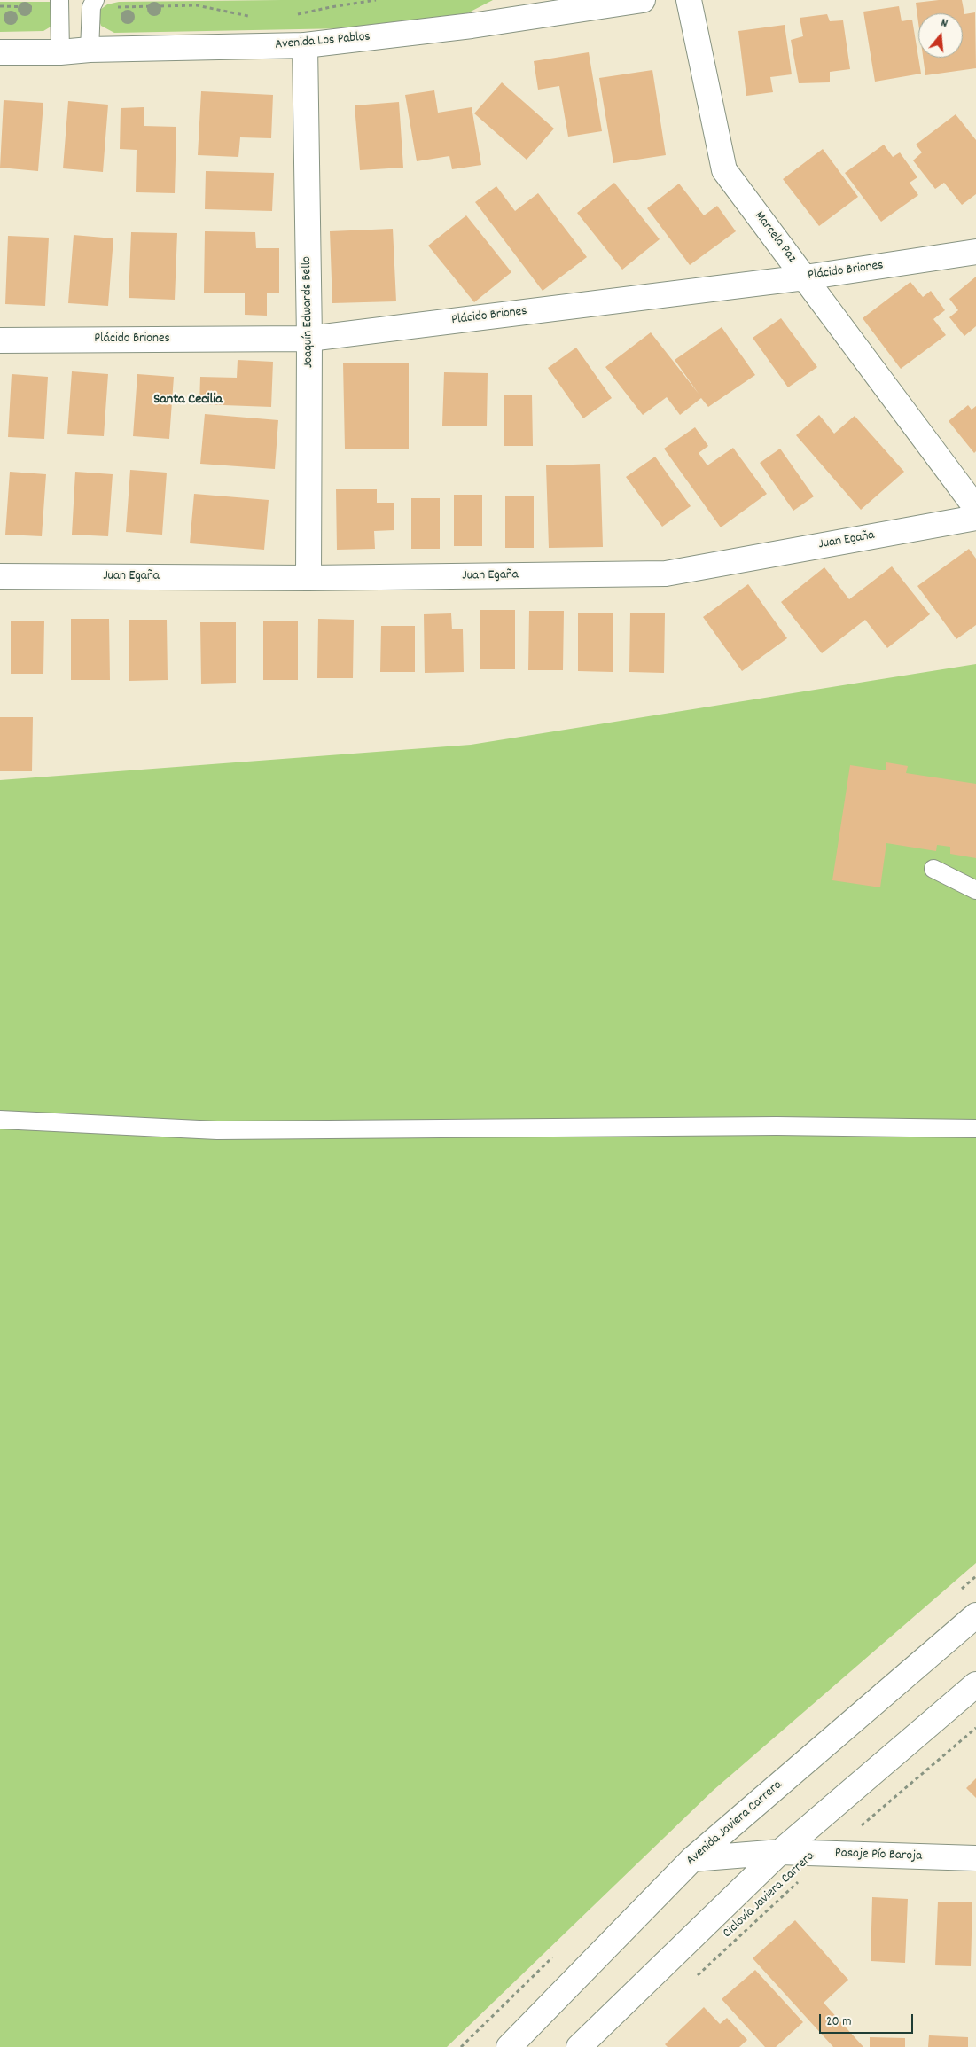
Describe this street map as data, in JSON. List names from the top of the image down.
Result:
{
  "streets": {
    "street": [
      "Avenida Los Pablos",
      "Marcela Paz",
      "Plácido Briones",
      "Joaquín Edwards Bello",
      "Juan Egaña",
      "Avenida Javiera Carrera",
      "Pasaje Pío Baroja"
    ],
    "path": ["Ciclovía Javiera Carrera"]
  },
  "crossings": [
    ["Avenida Los Pablos", "Joaquín Edwards Bello"],
    ["Marcela Paz", "Plácido Briones"],
    ["Plácido Briones", "Joaquín Edwards Bello"],
    ["Joaquín Edwards Bello", "Juan Egaña"],
    ["Avenida Javiera Carrera", "Pasaje Pío Baroja"],
    ["Pasaje Pío Baroja", "Ciclovía Javiera Carrera"]
  ],
  "districts": ["Santa Cecilia"],
  "scale_bar": "20 m",
  "north": "top"
}
